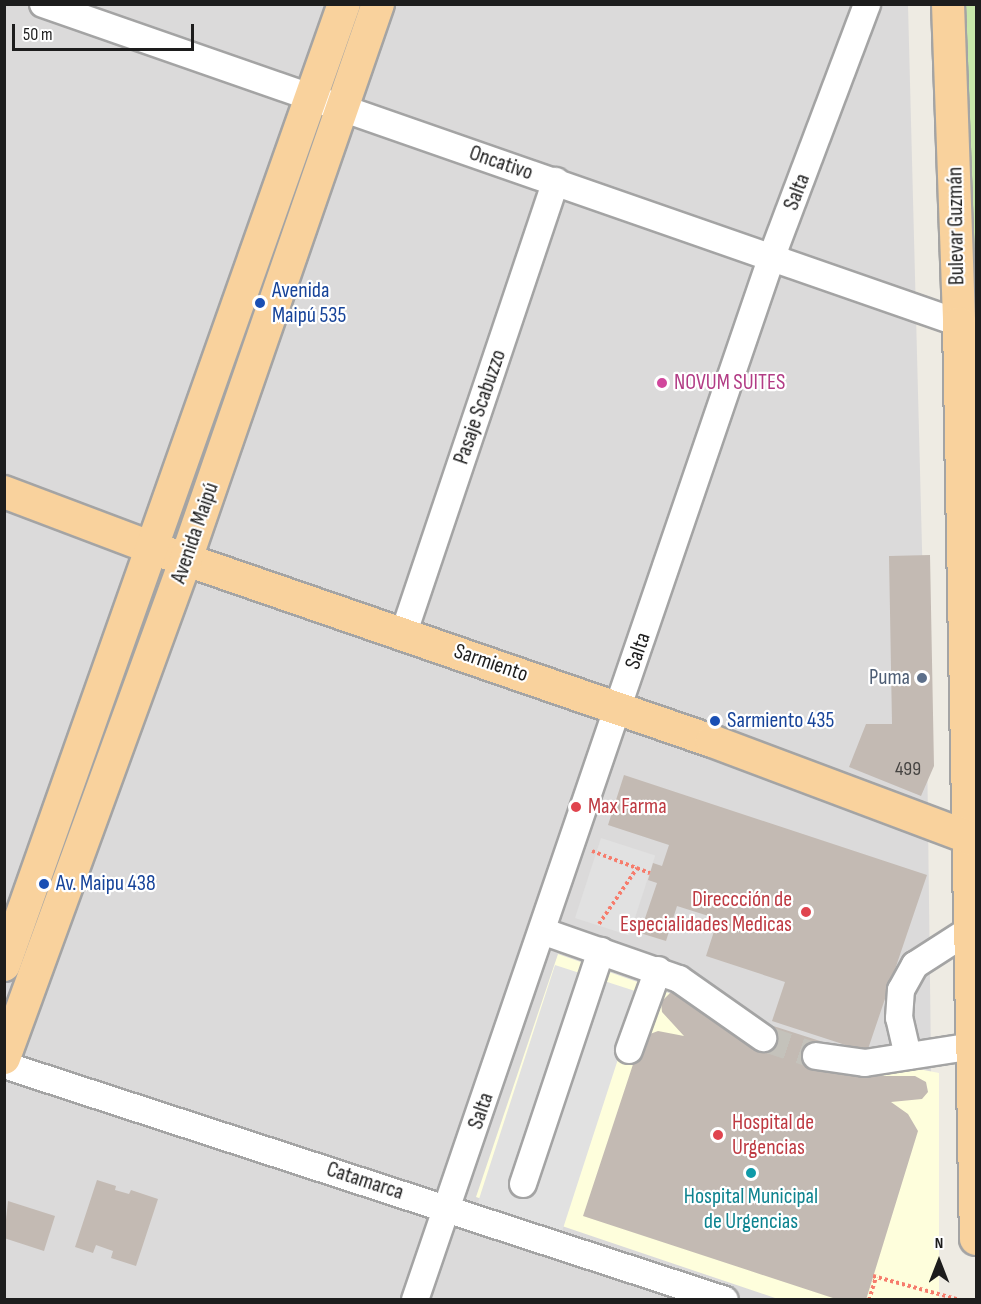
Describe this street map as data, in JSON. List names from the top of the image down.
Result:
{
  "streets": {
    "main road": ["Bulevar Guzmán", "Avenida Maipú", "Sarmiento"],
    "street": [
      "Oncativo",
      "Salta",
      "Pasaje Scabuzzo",
      "Catamarca"
    ]
  },
  "crossings": [
    ["Oncativo", "Salta"],
    ["Oncativo", "Bulevar Guzmán"],
    ["Oncativo", "Pasaje Scabuzzo"],
    ["Oncativo", "Avenida Maipú"],
    ["Salta", "Sarmiento"],
    ["Salta", "Catamarca"],
    ["Bulevar Guzmán", "Sarmiento"],
    ["Pasaje Scabuzzo", "Sarmiento"],
    ["Avenida Maipú", "Sarmiento"]
  ],
  "places": [
    "Avenida Maipú 535",
    "NOVUM SUITES",
    "Puma",
    "Sarmiento 435",
    "Max Farma",
    "Av. Maipu 438",
    "Direccción de Especialidades Medicas",
    "Hospital de Urgencias",
    "Hospital Municipal de Urgencias"
  ],
  "house_numbers": ["499"],
  "scale_bar": "50 m",
  "north": "top"
}
